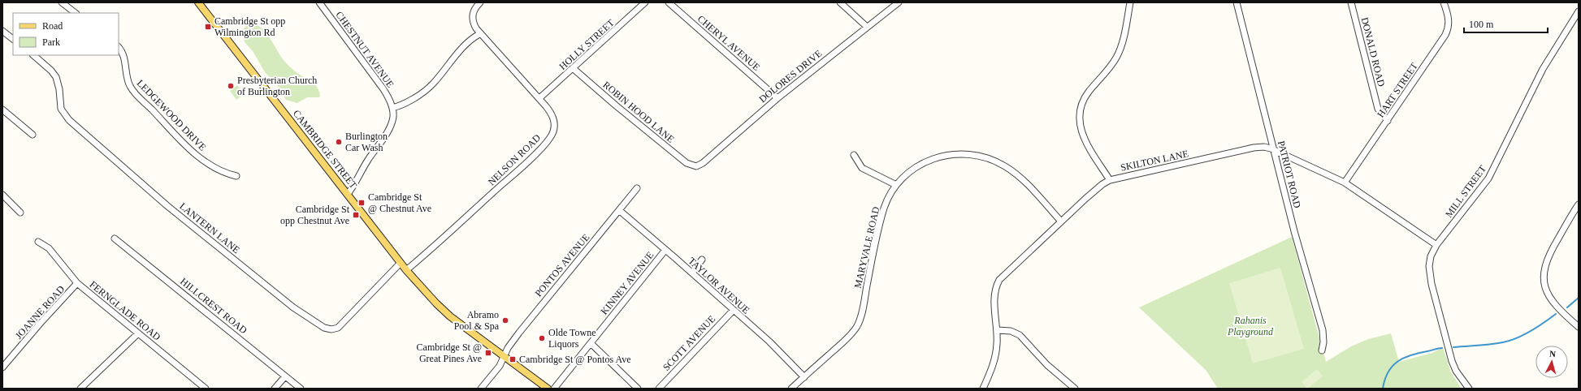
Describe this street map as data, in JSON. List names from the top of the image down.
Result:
{
  "streets": {
    "main road": ["CAMBRIDGE STREET"],
    "street": [
      "CHERYL AVENUE",
      "HOLLY STREET",
      "CHESTNUT AVENUE",
      "DONALD ROAD",
      "DOLORES DRIVE",
      "HART STREET",
      "ROBIN HOOD LANE",
      "LEDGEWOOD DRIVE",
      "NELSON ROAD",
      "SKILTON LANE",
      "PATRIOT ROAD",
      "MILL STREET",
      "LANTERN LANE",
      "MARYVALE ROAD",
      "PONTOS AVENUE",
      "KINNEY AVENUE",
      "TAYLOR AVENUE",
      "HILLCREST ROAD",
      "FERNGLADE ROAD",
      "JOANNE ROAD",
      "SCOTT AVENUE"
    ]
  },
  "crossings": [
    ["CHERYL AVENUE", "DOLORES DRIVE"],
    ["HOLLY STREET", "ROBIN HOOD LANE"],
    ["HOLLY STREET", "NELSON ROAD"],
    ["DONALD ROAD", "HART STREET"],
    ["DOLORES DRIVE", "ROBIN HOOD LANE"],
    ["HART STREET", "SKILTON LANE"],
    ["CAMBRIDGE STREET", "NELSON ROAD"],
    ["CAMBRIDGE STREET", "LANTERN LANE"],
    ["CAMBRIDGE STREET", "PONTOS AVENUE"],
    ["SKILTON LANE", "PATRIOT ROAD"],
    ["SKILTON LANE", "MILL STREET"],
    ["SKILTON LANE", "MARYVALE ROAD"],
    ["MARYVALE ROAD", "TAYLOR AVENUE"],
    ["PONTOS AVENUE", "TAYLOR AVENUE"],
    ["KINNEY AVENUE", "TAYLOR AVENUE"],
    ["TAYLOR AVENUE", "SCOTT AVENUE"],
    ["FERNGLADE ROAD", "JOANNE ROAD"]
  ],
  "parks": ["Rahanis Playground"],
  "places": {
    "transit": [
      "Cambridge St opp Wilmington Rd",
      "Cambridge St @ Chestnut Ave",
      "Cambridge St opp Chestnut Ave",
      "Cambridge St @ Great Pines Ave",
      "Cambridge St @ Pontos Ave"
    ],
    "other": [
      "Presbyterian Church of Burlington",
      "Burlington Car Wash",
      "Abramo Pool & Spa",
      "Olde Towne Liquors"
    ]
  },
  "legend": ["Road", "Park"],
  "scale_bar": "100 m",
  "north": "top"
}
